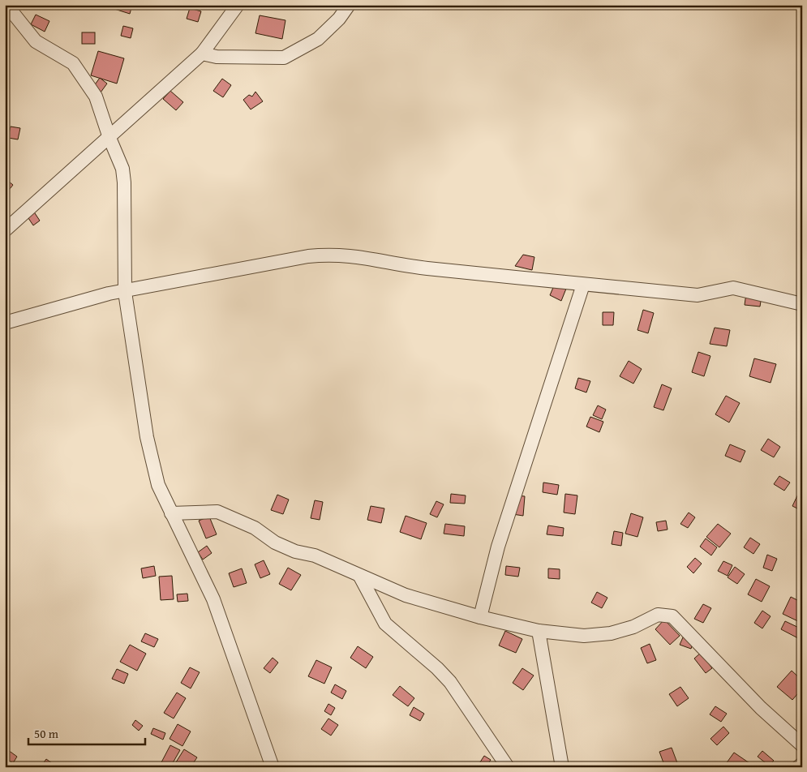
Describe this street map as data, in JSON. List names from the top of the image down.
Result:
{
  "scale_bar": "50 m"
}
